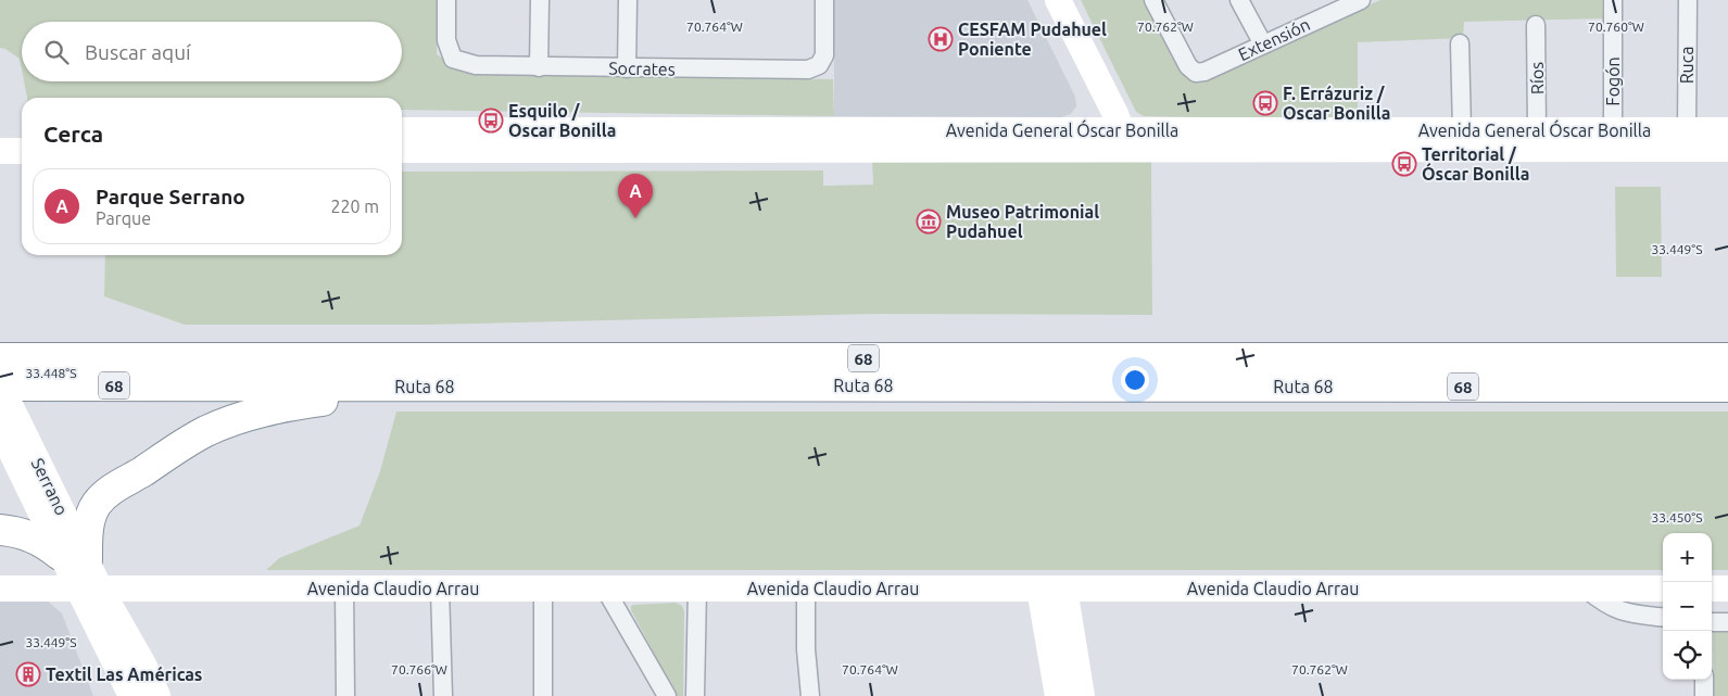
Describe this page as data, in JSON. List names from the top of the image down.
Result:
{
  "streets": {
    "highway": ["68", "Ruta 68"],
    "main road": ["Avenida General Óscar Bonilla", "Serrano", "Avenida Claudio Arrau"],
    "street": [
      "Extensión",
      "Ruca",
      "Socrates",
      "Ríos",
      "Fogón"
    ]
  },
  "crossings": [
    ["Ruca", "Avenida General Óscar Bonilla"],
    ["Ríos", "Avenida General Óscar Bonilla"],
    ["Fogón", "Avenida General Óscar Bonilla"],
    ["Ruta 68", "Serrano"],
    ["Serrano", "Avenida Claudio Arrau"]
  ],
  "places": {
    "hospital": ["CESFAM Pudahuel Poniente"],
    "bus stop": ["F. Errázuriz / Oscar Bonilla", "Esquilo / Oscar Bonilla", "Territorial / Óscar Bonilla"],
    "museum": ["Museo Patrimonial Pudahuel"],
    "building": ["Textil Las Américas"]
  },
  "page": {
    "search": "Buscar aquí",
    "heading": "Cerca",
    "list": [
      {
        "mark": "A",
        "name": "Parque Serrano",
        "note": "Parque",
        "value": "220 m"
      }
    ],
    "pins": "A",
    "map_buttons": ["+", "−"]
  },
  "coordinates": [
    "70.764°W",
    "70.762°W",
    "70.760°W",
    "33.449°S",
    "33.448°S",
    "33.450°S",
    "70.766°W"
  ]
}
